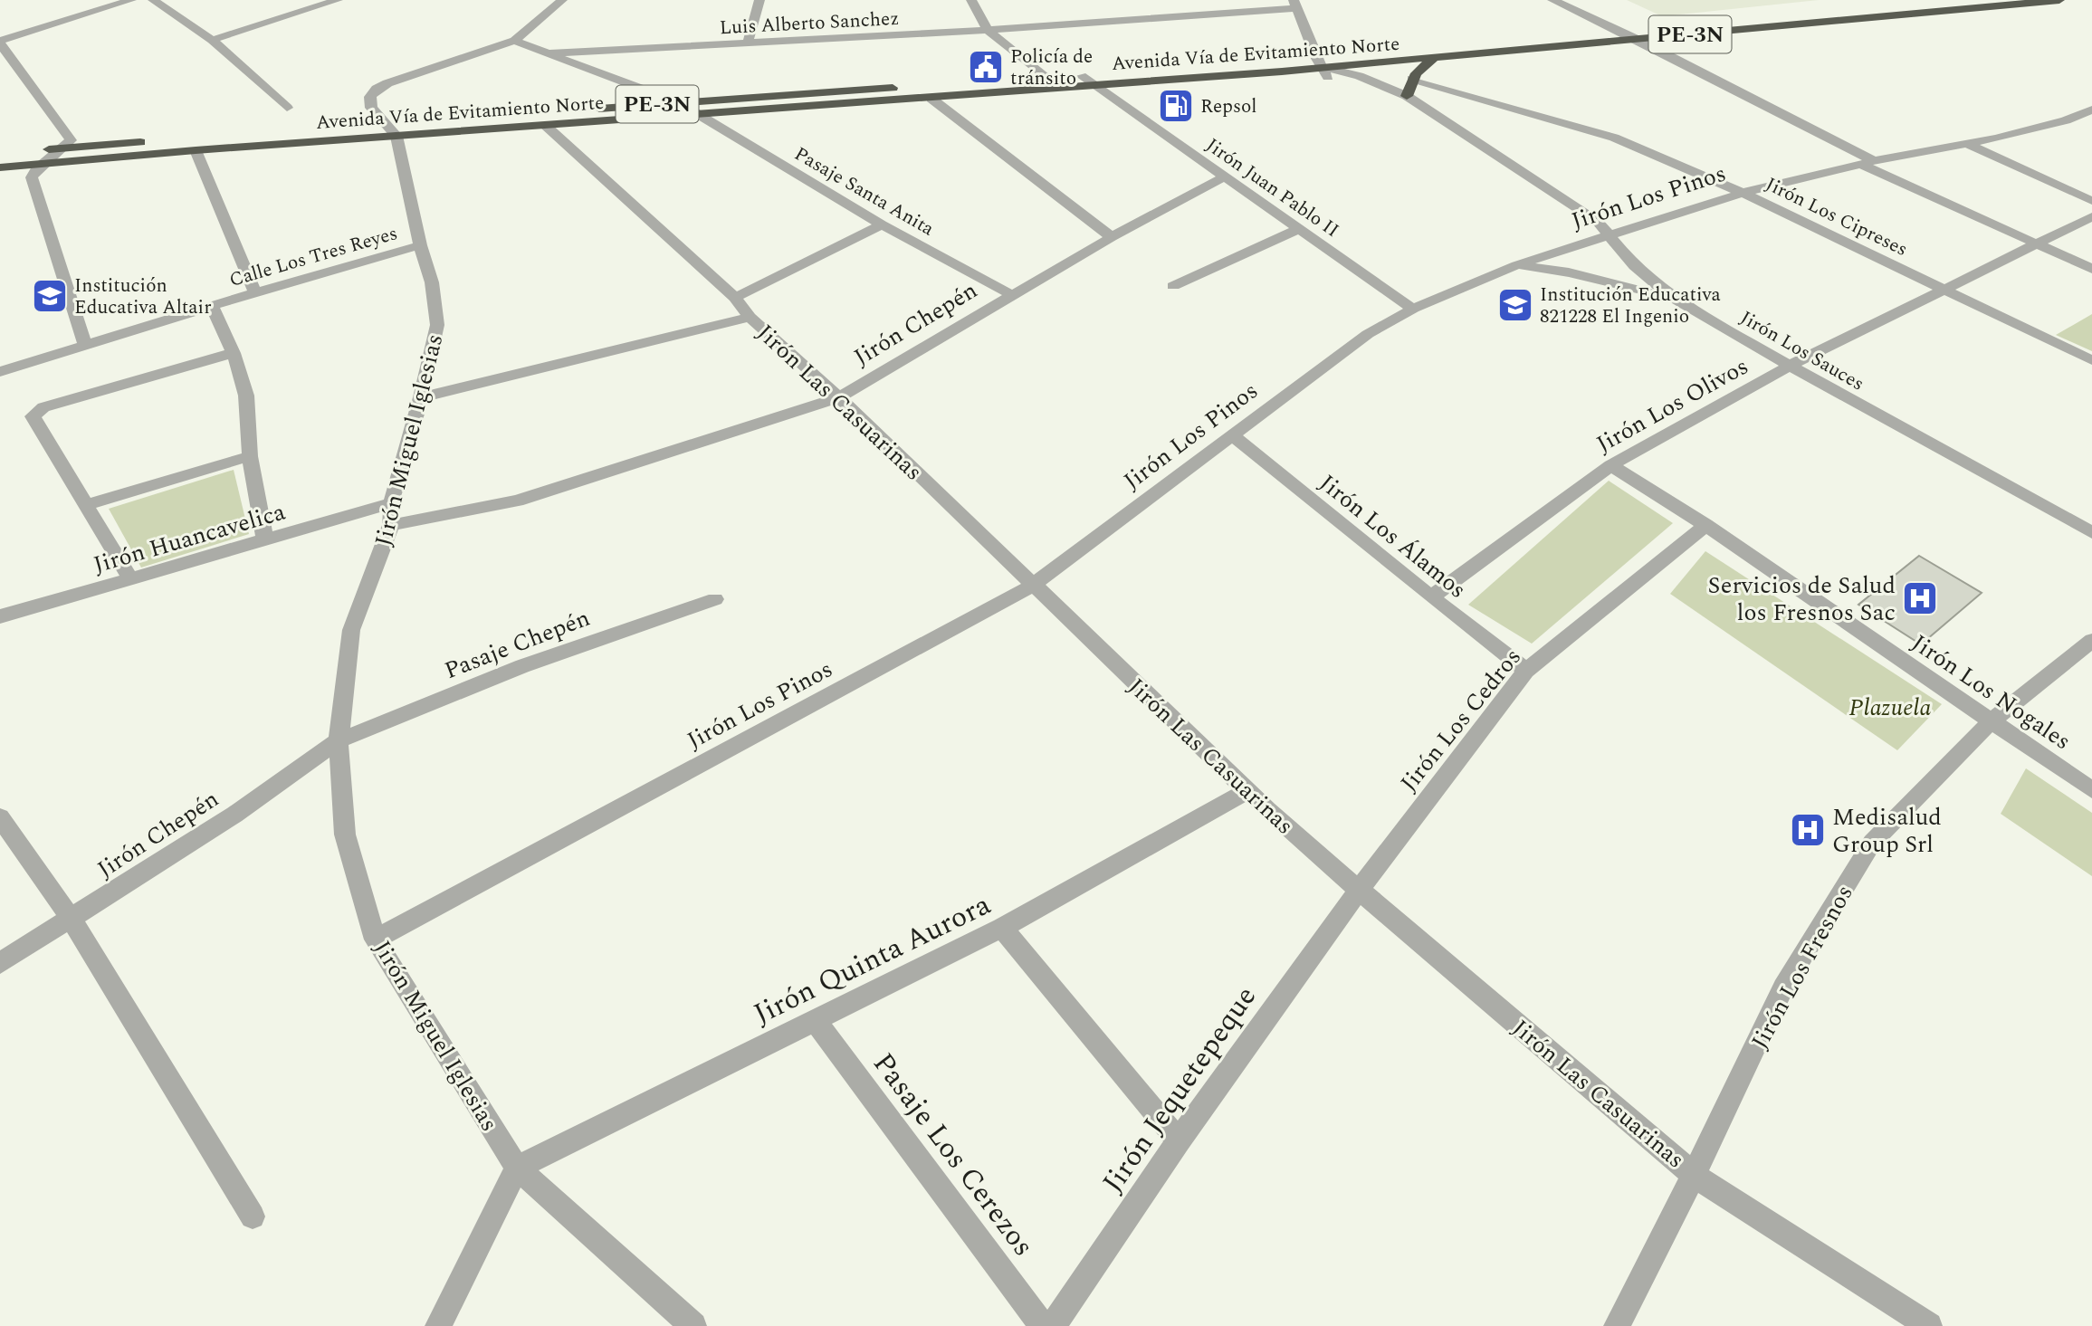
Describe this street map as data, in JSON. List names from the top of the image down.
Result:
{
  "streets": {
    "highway": ["PE-3N", "Avenida Vía de Evitamiento Norte"],
    "street": [
      "Luis Alberto Sanchez",
      "Jirón Juan Pablo II",
      "Pasaje Santa Anita",
      "Jirón Los Pinos",
      "Jirón Los Cipreses",
      "Calle Los Tres Reyes",
      "Jirón Chepén",
      "Jirón Los Sauces",
      "Jirón Las Casuarinas",
      "Jirón Los Olivos",
      "Jirón Miguel Iglesias",
      "Jirón Los Álamos",
      "Jirón Huancavelica",
      "Pasaje Chepén",
      "Jirón Los Nogales",
      "Jirón Los Cedros",
      "Jirón Quinta Aurora",
      "Jirón Los Fresnos",
      "Jirón Jequetepeque",
      "Pasaje Los Cerezos"
    ]
  },
  "crossings": [
    ["Luis Alberto Sanchez", "Pasaje Santa Anita"],
    ["Avenida Vía de Evitamiento Norte", "Jirón Juan Pablo II"],
    ["Avenida Vía de Evitamiento Norte", "Pasaje Santa Anita"],
    ["Avenida Vía de Evitamiento Norte", "Jirón Los Sauces"],
    ["Avenida Vía de Evitamiento Norte", "Jirón Las Casuarinas"],
    ["Avenida Vía de Evitamiento Norte", "Jirón Miguel Iglesias"],
    ["Jirón Juan Pablo II", "Jirón Los Pinos"],
    ["Jirón Juan Pablo II", "Jirón Chepén"],
    ["Pasaje Santa Anita", "Jirón Chepén"],
    ["Jirón Los Pinos", "Jirón Los Cipreses"],
    ["Jirón Los Pinos", "Jirón Los Sauces"],
    ["Jirón Los Pinos", "Jirón Las Casuarinas"],
    ["Jirón Los Pinos", "Jirón Miguel Iglesias"],
    ["Jirón Los Pinos", "Jirón Los Álamos"],
    ["Jirón Los Cipreses", "Jirón Los Olivos"],
    ["Calle Los Tres Reyes", "Jirón Miguel Iglesias"],
    ["Jirón Chepén", "Jirón Las Casuarinas"],
    ["Jirón Chepén", "Jirón Miguel Iglesias"],
    ["Jirón Chepén", "Jirón Huancavelica"],
    ["Jirón Chepén", "Pasaje Chepén"],
    ["Jirón Los Sauces", "Jirón Los Olivos"],
    ["Jirón Las Casuarinas", "Jirón Los Cedros"],
    ["Jirón Las Casuarinas", "Jirón Quinta Aurora"],
    ["Jirón Las Casuarinas", "Jirón Los Fresnos"],
    ["Jirón Las Casuarinas", "Jirón Jequetepeque"],
    ["Jirón Los Olivos", "Jirón Los Álamos"],
    ["Jirón Los Olivos", "Jirón Los Nogales"],
    ["Jirón Miguel Iglesias", "Jirón Huancavelica"],
    ["Jirón Miguel Iglesias", "Pasaje Chepén"],
    ["Jirón Miguel Iglesias", "Jirón Quinta Aurora"],
    ["Jirón Los Álamos", "Jirón Los Cedros"],
    ["Jirón Los Nogales", "Jirón Los Cedros"],
    ["Jirón Los Nogales", "Jirón Los Fresnos"],
    ["Jirón Los Cedros", "Jirón Jequetepeque"],
    ["Jirón Quinta Aurora", "Pasaje Los Cerezos"]
  ],
  "parks": ["Plazuela"],
  "places": {
    "public building": ["Policía de tránsito"],
    "fuel station": ["Repsol"],
    "school or university": ["Institución Educativa Altair", "Institución Educativa 821228 El Ingenio"],
    "hospital": ["Servicios de Salud los Fresnos Sac", "Medisalud Group Srl"]
  }
}
